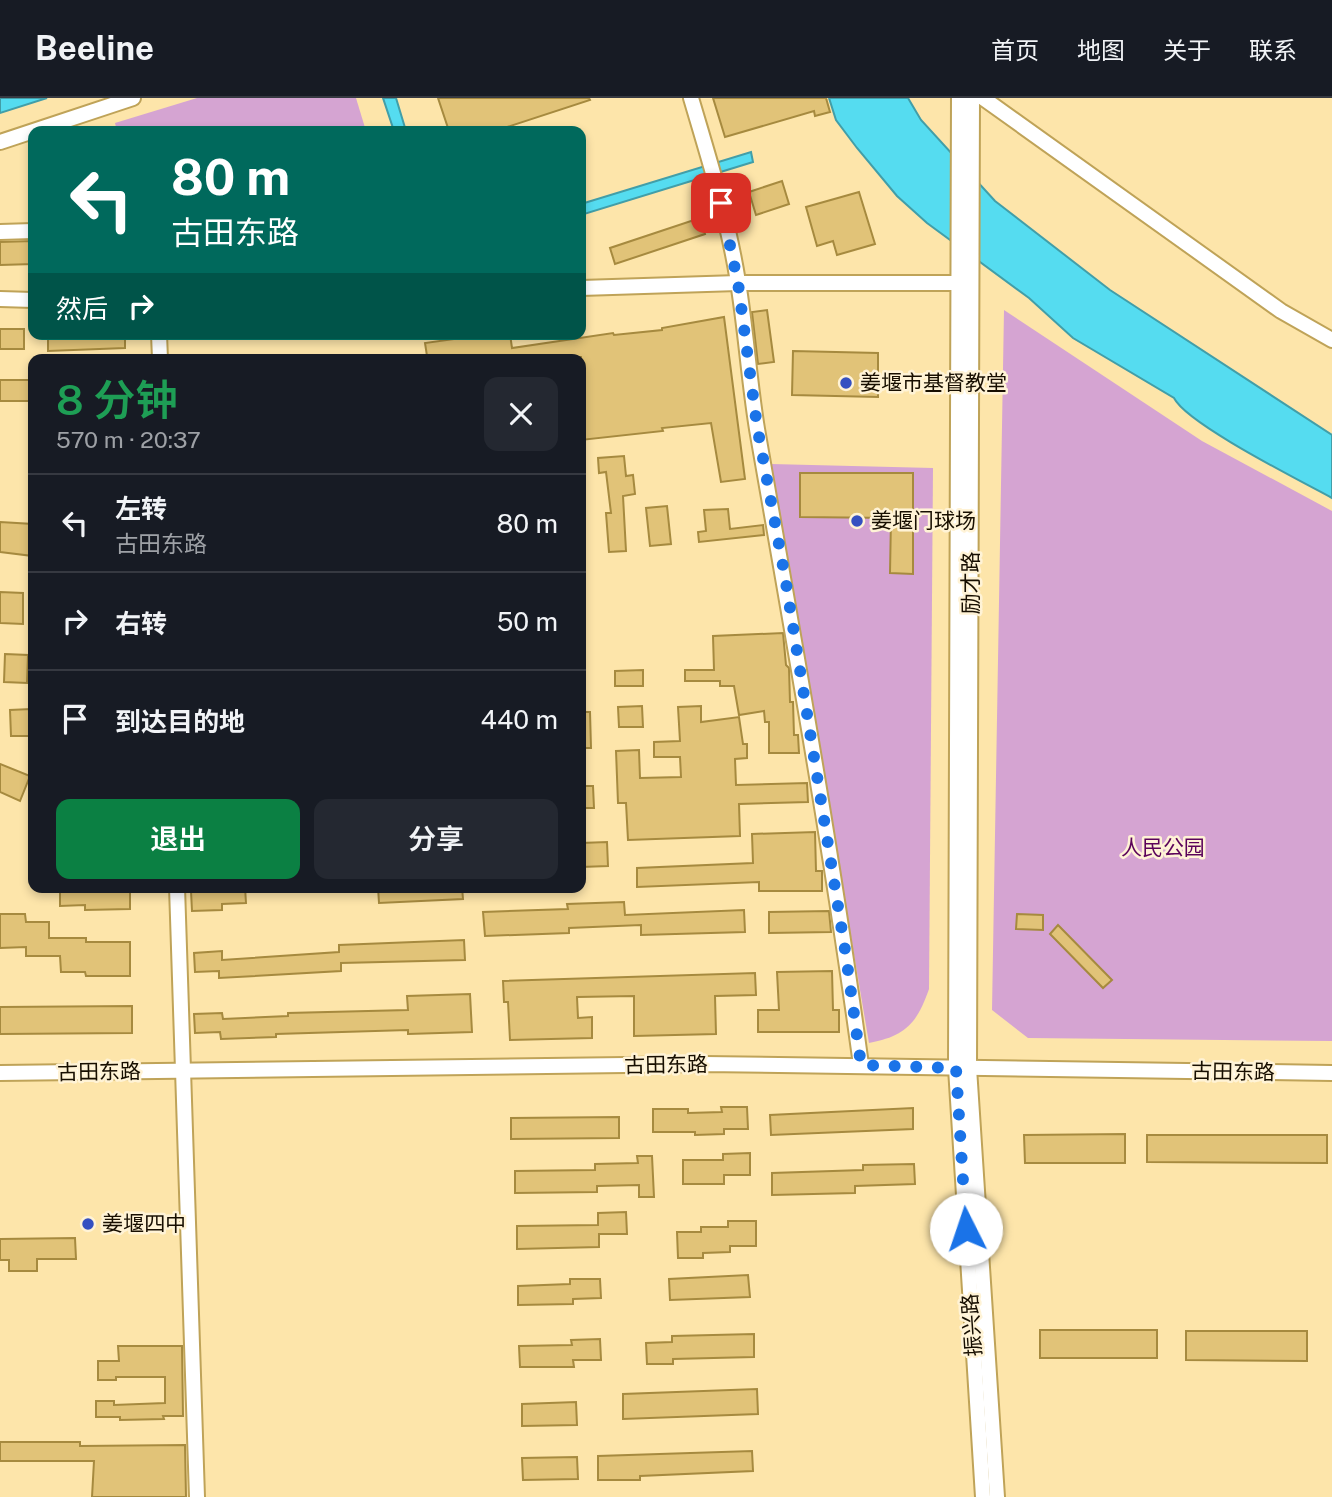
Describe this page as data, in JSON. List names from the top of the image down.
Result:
{
  "streets": {
    "street": ["励才路", "古田东路", "振兴路"]
  },
  "crossings": [
    ["励才路", "古田东路"],
    ["励才路", "振兴路"],
    ["古田东路", "振兴路"]
  ],
  "parks": ["人民公园"],
  "places": ["姜堰市基督教堂", "姜堰门球场", "姜堰四中"],
  "page": {
    "header": "Beeline",
    "nav": [
      "首页",
      "地图",
      "关于",
      "联系"
    ],
    "turn": ["80 m", "古田东路"],
    "then": "然后",
    "heading": ["8 分钟", "570 m · 20:37"],
    "list": [
      {
        "name": "左转",
        "note": "古田东路",
        "value": "80 m"
      },
      {
        "name": "右转",
        "value": "50 m"
      },
      {
        "name": "到达目的地",
        "value": "440 m"
      }
    ],
    "buttons": ["退出", "分享"]
  }
}
